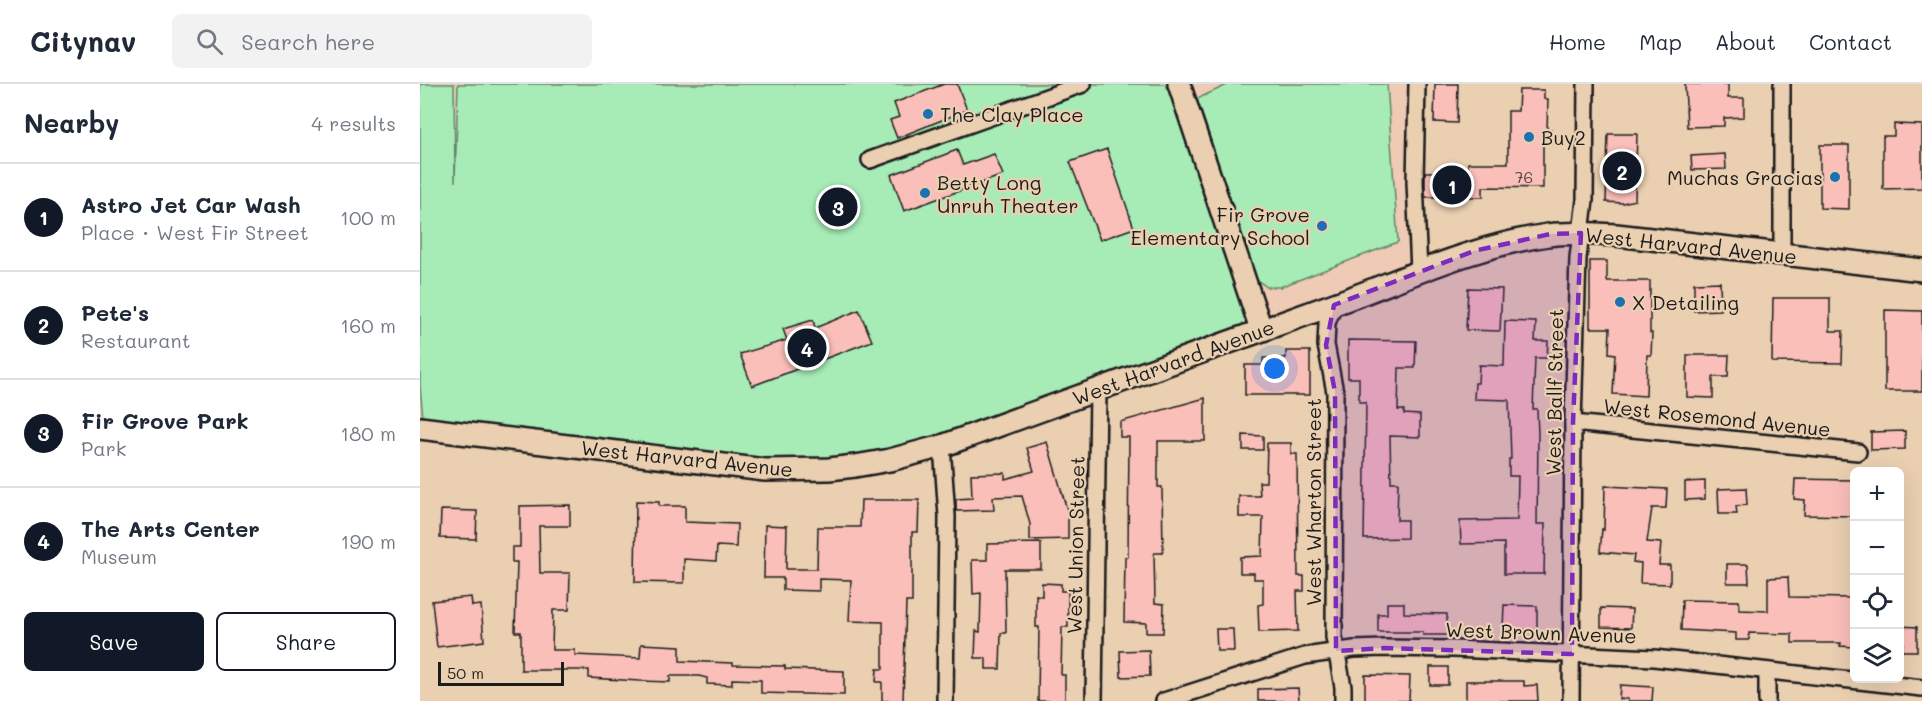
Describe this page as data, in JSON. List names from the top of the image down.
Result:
{
  "streets": {
    "main road": ["West Harvard Avenue"],
    "street": [
      "West Ballf Street",
      "West Rosemond Avenue",
      "West Wharton Street",
      "West Union Street",
      "West Brown Avenue"
    ]
  },
  "crossings": [
    ["West Harvard Avenue", "West Ballf Street"],
    ["West Harvard Avenue", "West Wharton Street"],
    ["West Harvard Avenue", "West Union Street"],
    ["West Ballf Street", "West Rosemond Avenue"],
    ["West Ballf Street", "West Brown Avenue"],
    ["West Wharton Street", "West Brown Avenue"]
  ],
  "places": [
    "The Clay Place",
    "Buy2",
    "Muchas Gracias",
    "Betty Long Unruh Theater",
    "Fir Grove Elementary School",
    "X Detailing"
  ],
  "house_numbers": ["76"],
  "scale_bar": "50 m",
  "page": {
    "header": "Citynav",
    "search": "Search here",
    "nav": [
      "Home",
      "Map",
      "About",
      "Contact"
    ],
    "heading": ["Nearby", "4 results"],
    "pins": [
      "2",
      "1",
      "3",
      "4"
    ],
    "list": [
      {
        "mark": "1",
        "name": "Astro Jet Car Wash",
        "note": "Place · West Fir Street",
        "value": "100 m"
      },
      {
        "mark": "2",
        "name": "Pete's",
        "note": "Restaurant",
        "value": "160 m"
      },
      {
        "mark": "3",
        "name": "Fir Grove Park",
        "note": "Park",
        "value": "180 m"
      },
      {
        "mark": "4",
        "name": "The Arts Center",
        "note": "Museum",
        "value": "190 m"
      }
    ],
    "map_buttons": ["+", "−"],
    "buttons": ["Save", "Share"],
    "scale": "50 m"
  }
}
